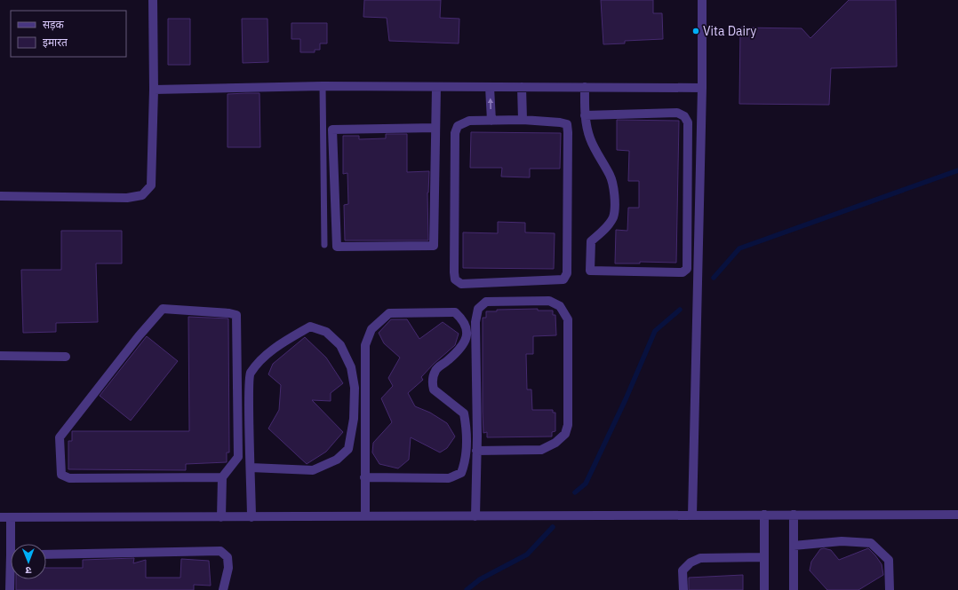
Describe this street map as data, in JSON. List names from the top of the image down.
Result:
{
  "places": ["Vita Dairy"],
  "legend": ["सड़क", "इमारत"],
  "north": "bottom"
}
